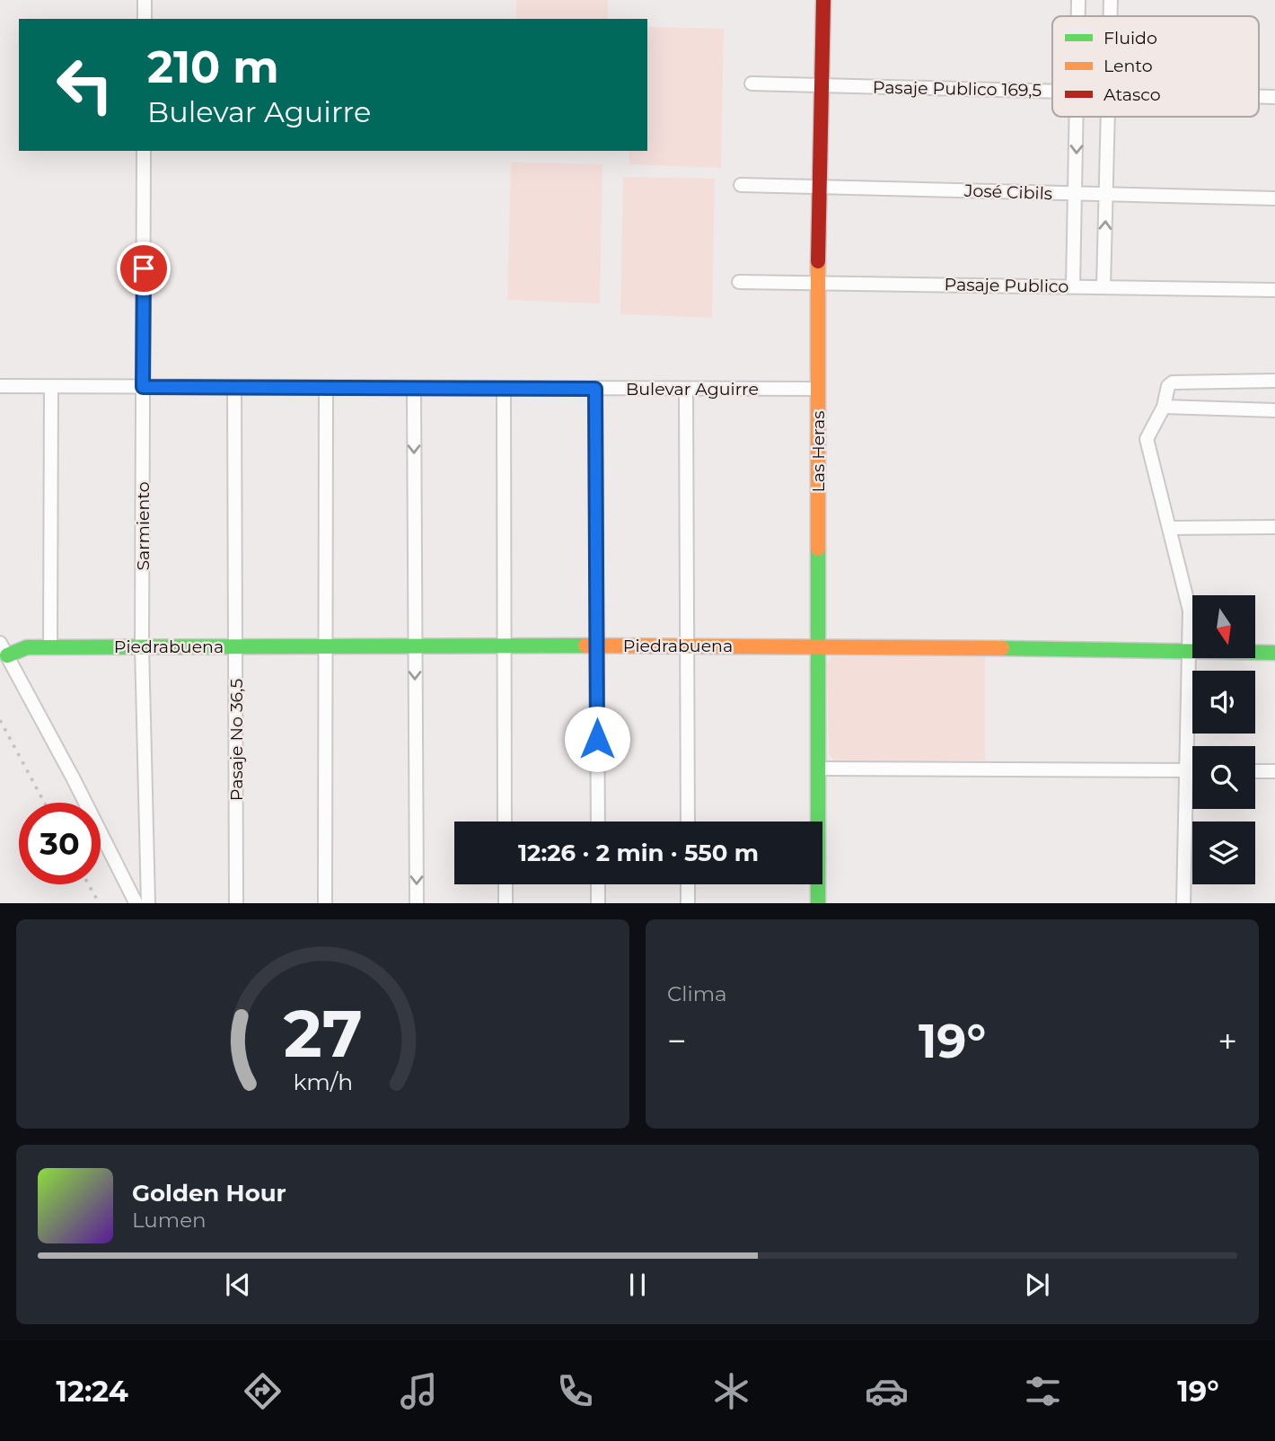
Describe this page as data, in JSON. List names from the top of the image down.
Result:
{
  "streets": {
    "street": [
      "Pasaje Publico 169,5",
      "José Cibils",
      "Pasaje Publico",
      "Bulevar Aguirre",
      "Las Heras",
      "Sarmiento",
      "Piedrabuena",
      "Pasaje No 36,5"
    ]
  },
  "crossings": [
    ["Pasaje Publico 169,5", "Las Heras"],
    ["José Cibils", "Las Heras"],
    ["Pasaje Publico", "Las Heras"],
    ["Bulevar Aguirre", "Las Heras"],
    ["Bulevar Aguirre", "Sarmiento"],
    ["Bulevar Aguirre", "Pasaje No 36,5"],
    ["Las Heras", "Piedrabuena"],
    ["Sarmiento", "Piedrabuena"],
    ["Piedrabuena", "Pasaje No 36,5"]
  ],
  "legend": ["Fluido", "Lento", "Atasco"],
  "north": "bottom",
  "page": {
    "turn": ["210 m", "Bulevar Aguirre"],
    "limit": "30",
    "trip": "12:26 · 2 min · 550 m",
    "tile": "Clima",
    "heat": ["−", "19°", "+"],
    "song": ["Golden Hour", "Lumen"],
    "tabs": ["12:24", "19°"],
    "gauge": ["27", "km/h"]
  }
}
